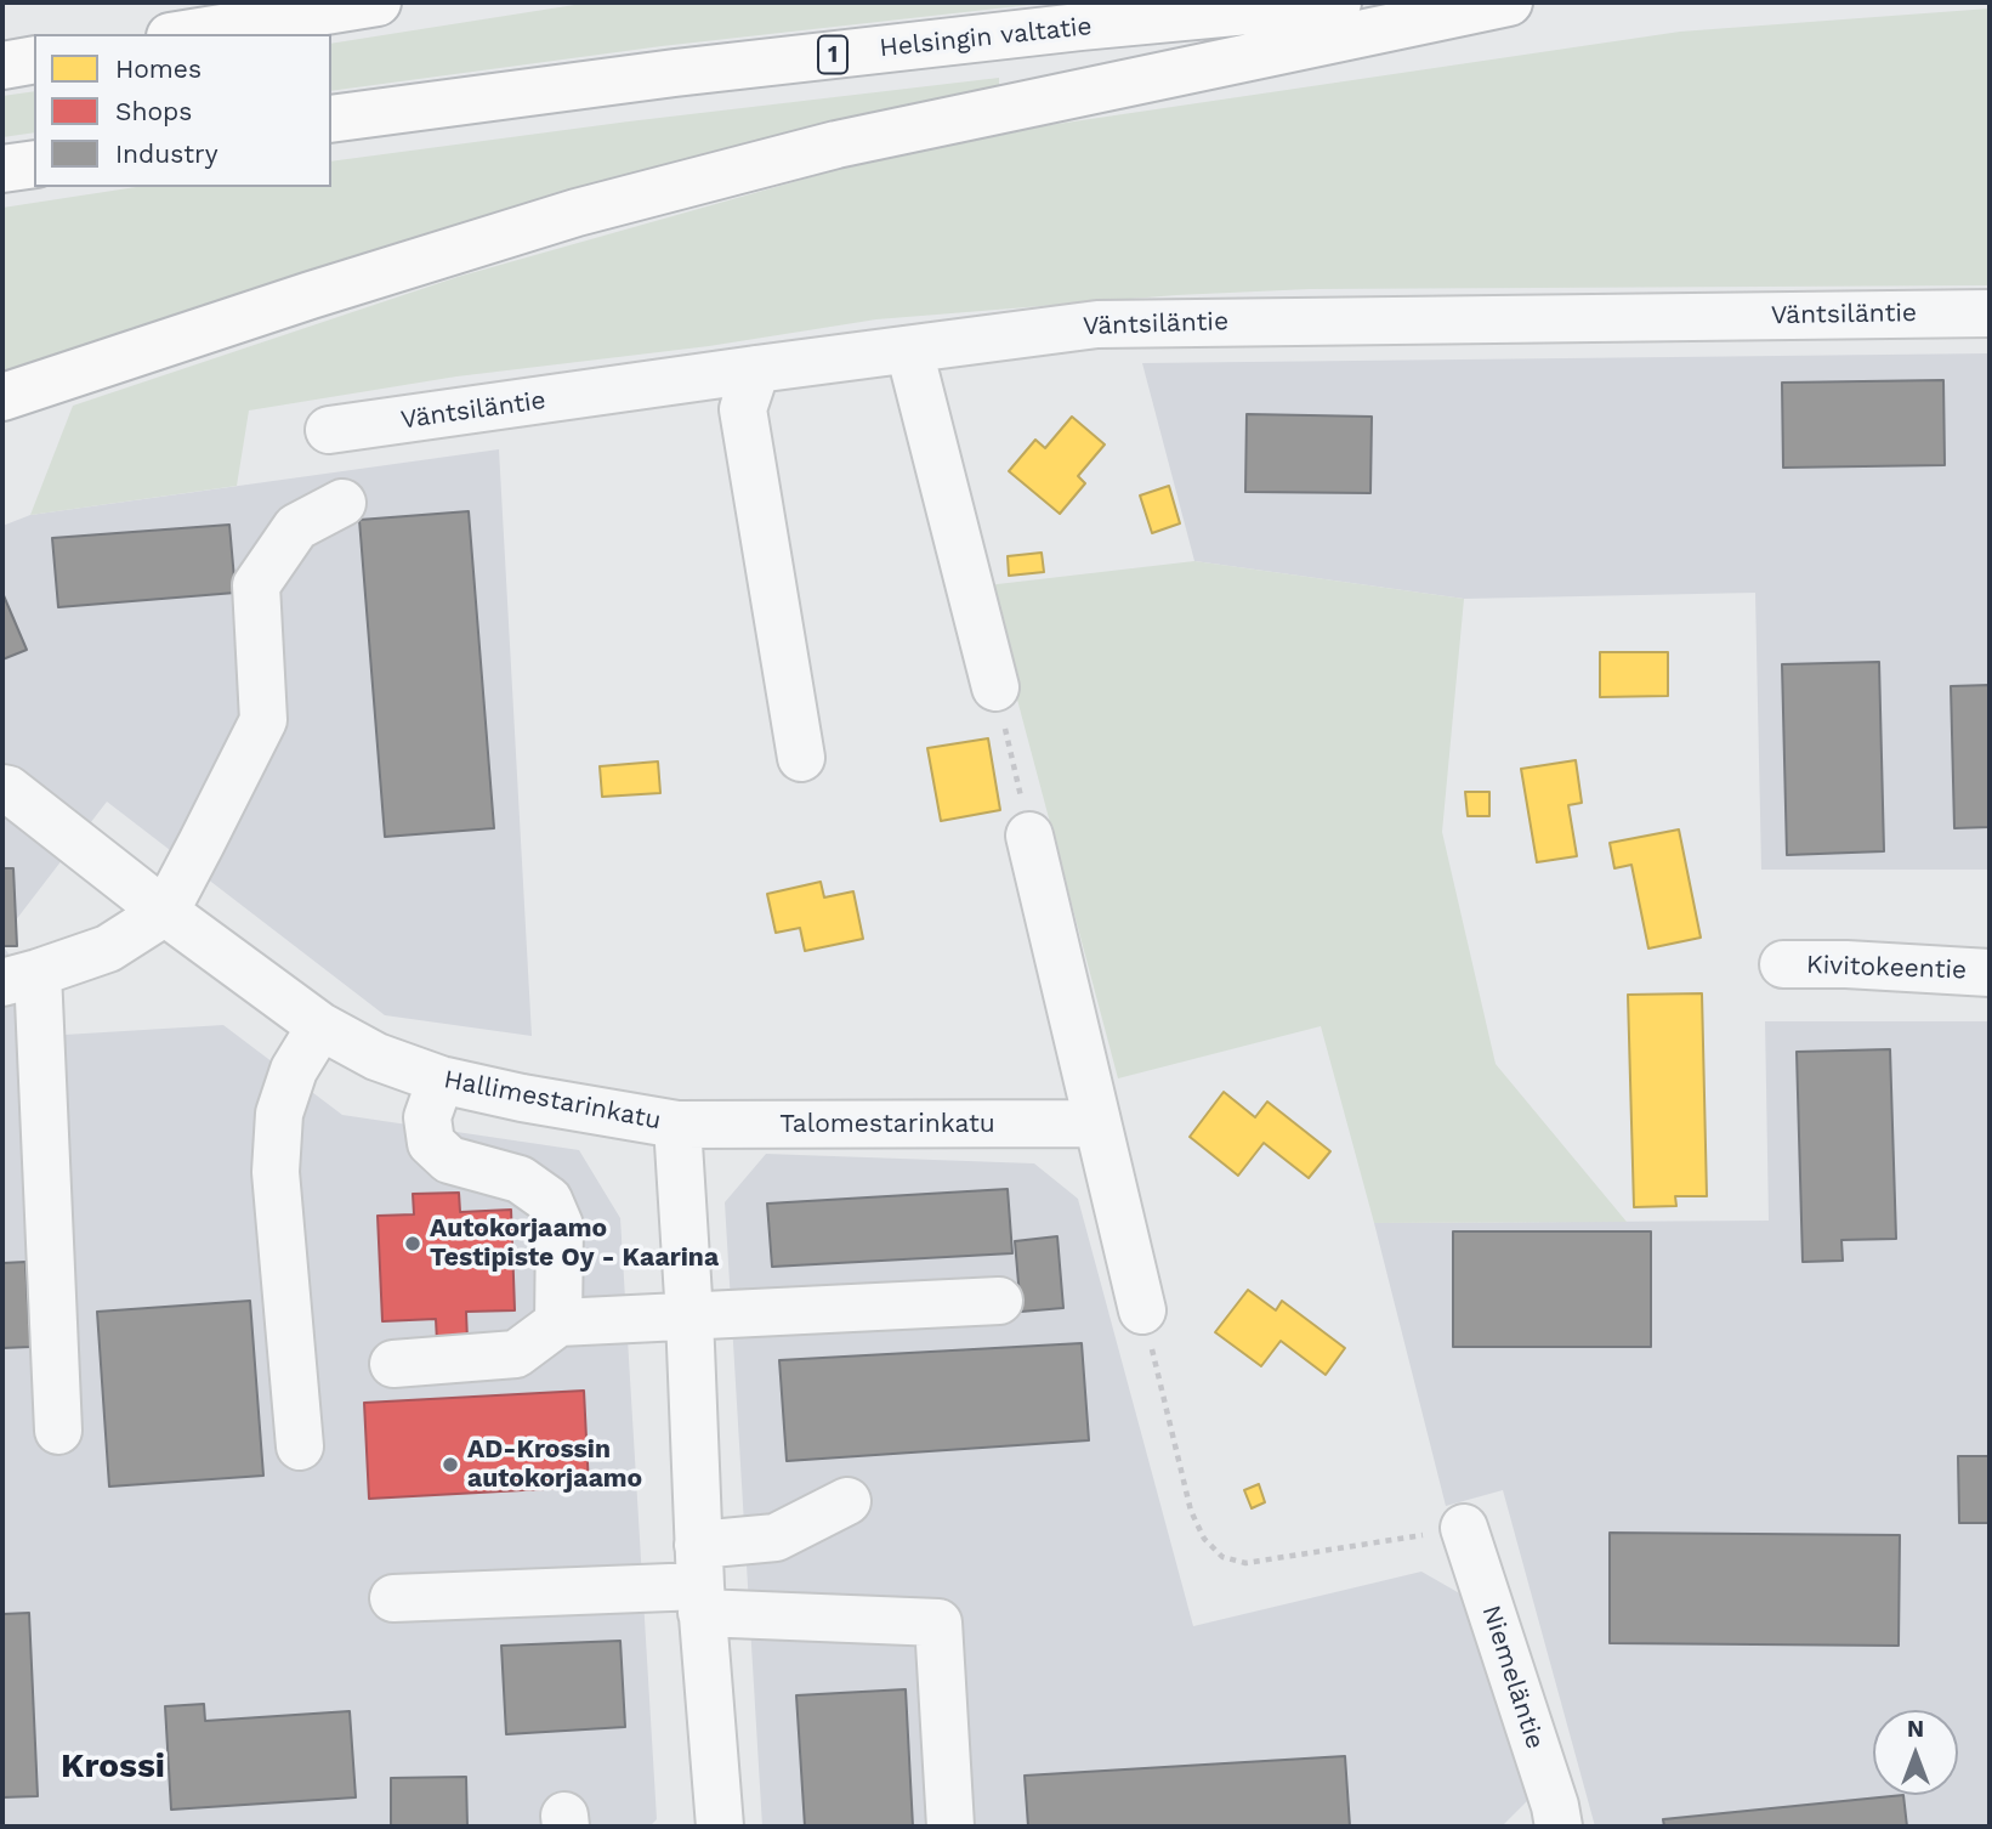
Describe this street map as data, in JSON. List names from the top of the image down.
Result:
{
  "streets": {
    "highway": ["Helsingin valtatie", "1"],
    "street": [
      "Väntsiläntie",
      "Kivitokeentie",
      "Hallimestarinkatu",
      "Talomestarinkatu",
      "Niemeläntie"
    ]
  },
  "crossings": [
    ["Hallimestarinkatu", "Talomestarinkatu"]
  ],
  "districts": ["Krossi"],
  "places": ["Autokorjaamo Testipiste Oy - Kaarina", "AD-Krossin autokorjaamo"],
  "legend": ["Homes", "Shops", "Industry"],
  "north": "top"
}
